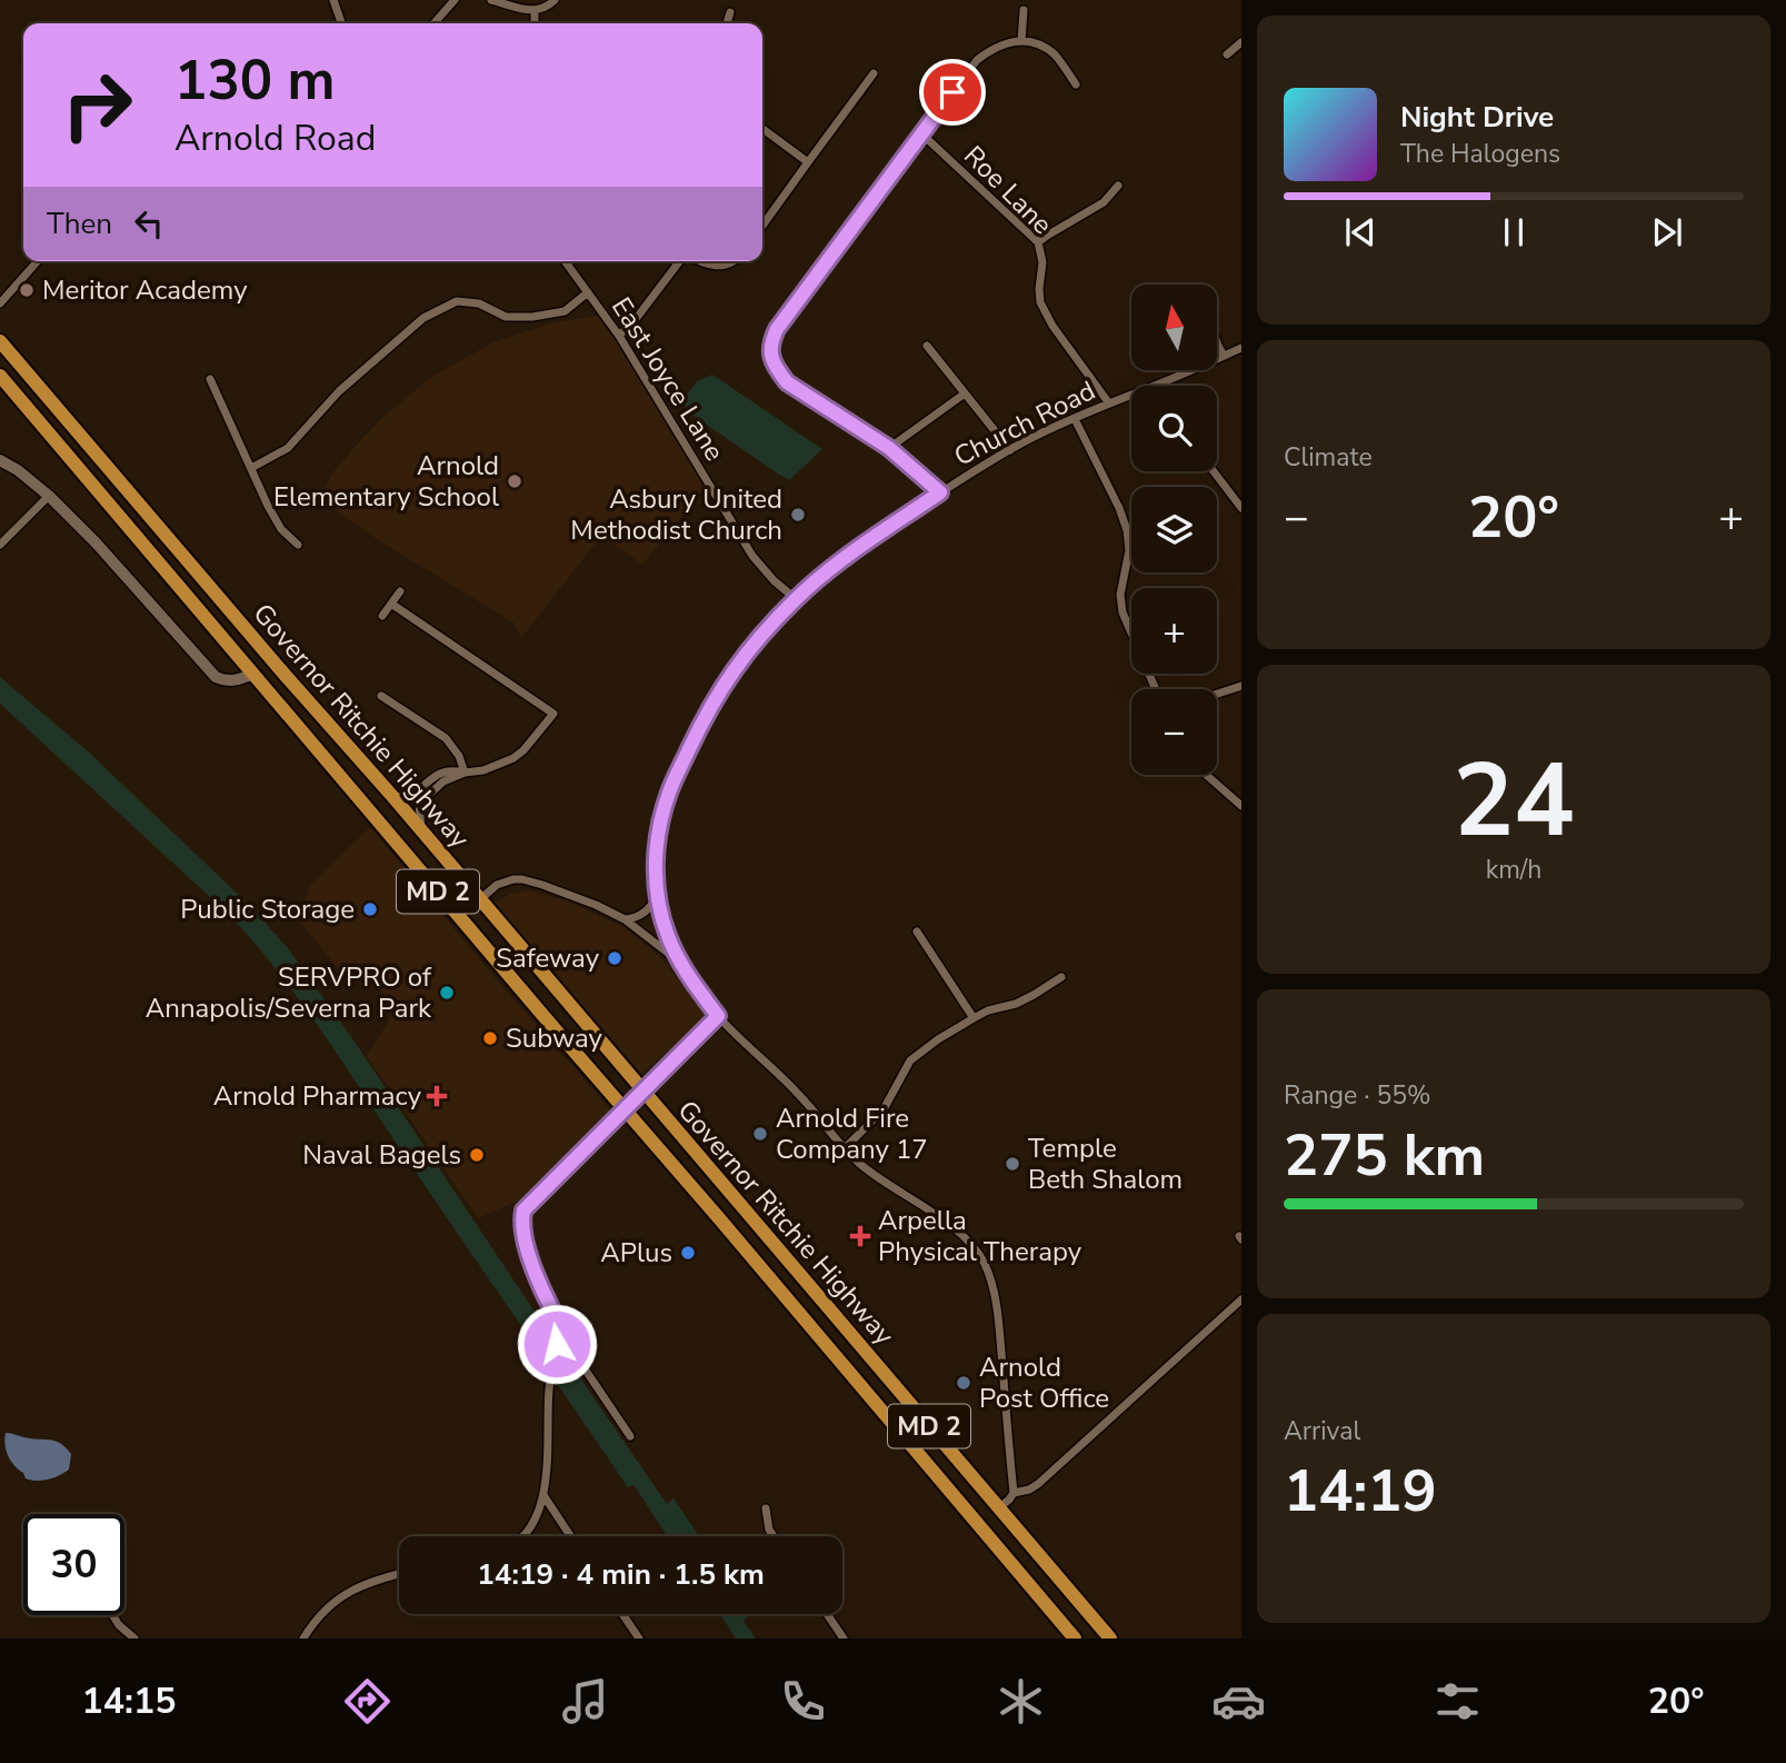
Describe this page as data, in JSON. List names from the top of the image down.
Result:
{
  "streets": {
    "highway": ["Governor Ritchie Highway", "MD 2"],
    "street": ["Roe Lane", "East Joyce Lane", "Church Road"]
  },
  "crossings": [
    ["Roe Lane", "Church Road"],
    ["East Joyce Lane", "Church Road"]
  ],
  "places": {
    "other": [
      "Meritor Academy",
      "Arnold Elementary School",
      "Asbury United Methodist Church",
      "Public Storage",
      "Safeway",
      "SERVPRO of Annapolis/Severna Park",
      "Subway",
      "Arnold Fire Company 17",
      "Naval Bagels",
      "Temple Beth Shalom",
      "APlus",
      "Arnold Post Office"
    ],
    "health": ["Arnold Pharmacy", "Arpella Physical Therapy"]
  },
  "north": "top",
  "page": {
    "turn": ["130 m", "Arnold Road"],
    "song": ["Night Drive", "The Halogens"],
    "then": "Then",
    "map_buttons": ["+", "−"],
    "tile": [
      "Climate",
      ["24", "km/h"],
      ["Range · 55%", "275 km"],
      ["Arrival", "14:19"]
    ],
    "heat": ["−", "20°", "+"],
    "limit": "30",
    "trip": "14:19 · 4 min · 1.5 km",
    "tabs": ["14:15", "20°"]
  }
}
